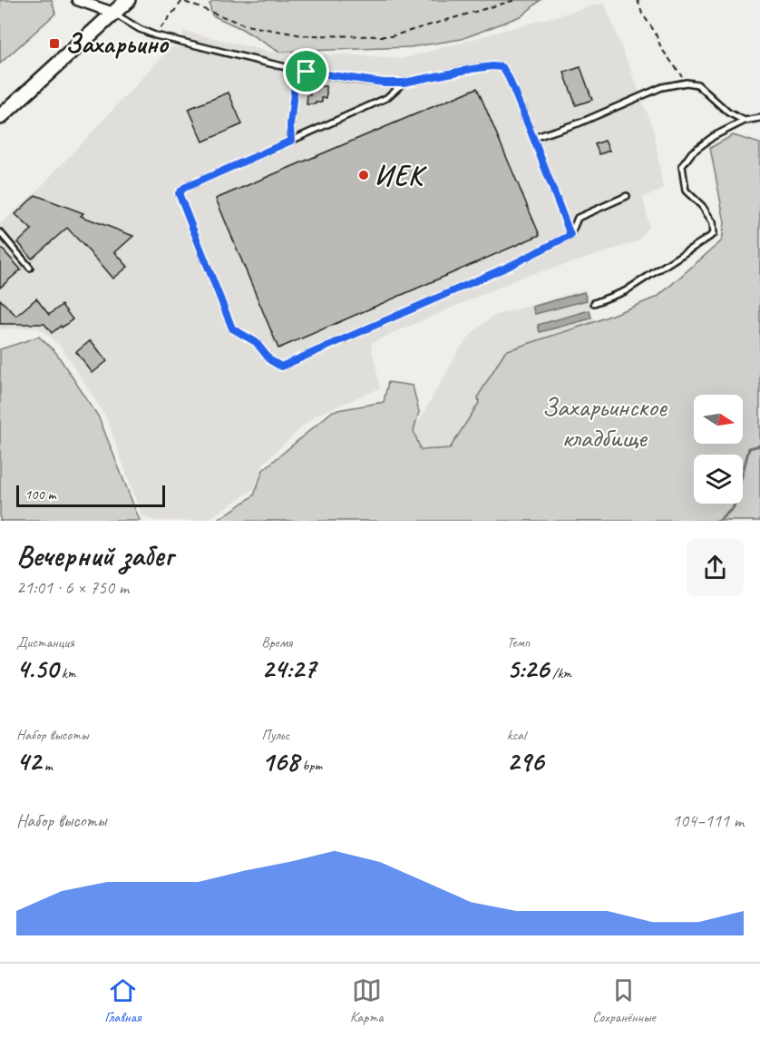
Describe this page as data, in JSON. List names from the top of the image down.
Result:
{
  "parks": ["Захарьинское кладбище"],
  "places": {
    "transit": ["Захарьино"],
    "other": ["ИЕК"]
  },
  "scale_bar": "100 m",
  "north": "right",
  "page": {
    "scale": "100 m",
    "heading": ["Вечерний забег", "21:01 · 6 × 750 m"],
    "stats": [
      ["Дистанция", "4.50 km"],
      ["Время", "24:27"],
      ["Темп", "5:26 /km"],
      ["Набор высоты", "42 m"],
      ["Пульс", "168 bpm"],
      ["kcal", "296"]
    ],
    "chart": ["Набор высоты", "104–111 m"],
    "tabs": ["Главная", "Карта", "Сохранённые"]
  }
}
